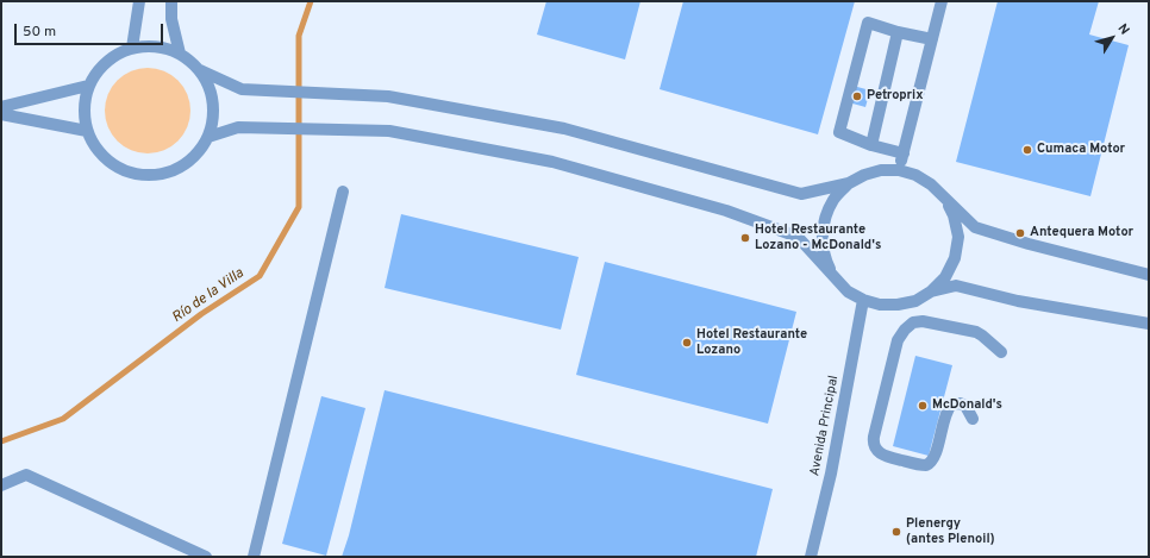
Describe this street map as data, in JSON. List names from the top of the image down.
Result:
{
  "streets": {
    "street": ["Avenida Principal"]
  },
  "water": ["Río de la Villa"],
  "places": [
    "Petroprix",
    "Cumaca Motor",
    "Antequera Motor",
    "Hotel Restaurante Lozano - McDonald's",
    "Hotel Restaurante Lozano",
    "McDonald's",
    "Plenergy (antes Plenoil)"
  ],
  "scale_bar": "50 m",
  "north": "top right"
}
